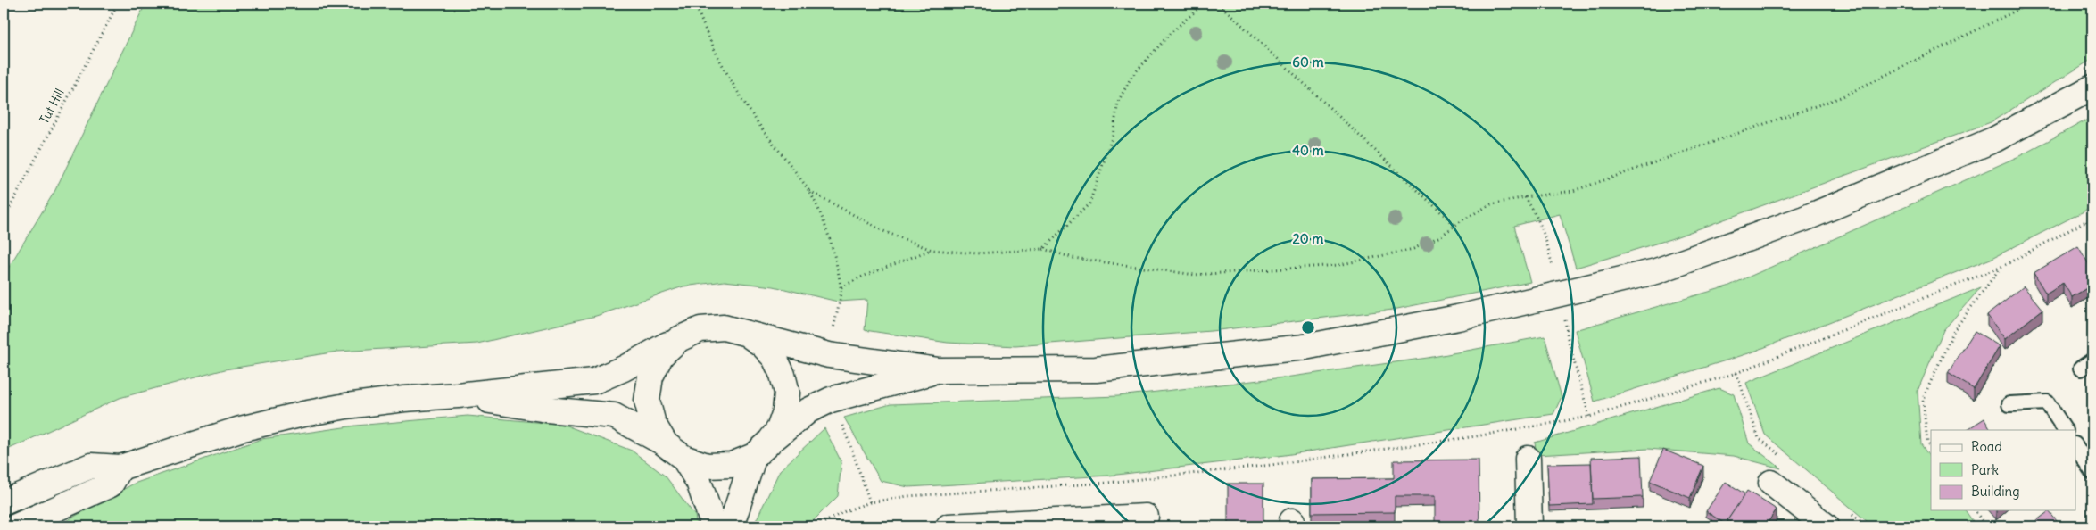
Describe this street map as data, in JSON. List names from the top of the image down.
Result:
{
  "streets": {
    "path": ["Tut Hill"]
  },
  "legend": ["Road", "Park", "Building"],
  "rings": ["60 m", "40 m", "20 m"]
}
